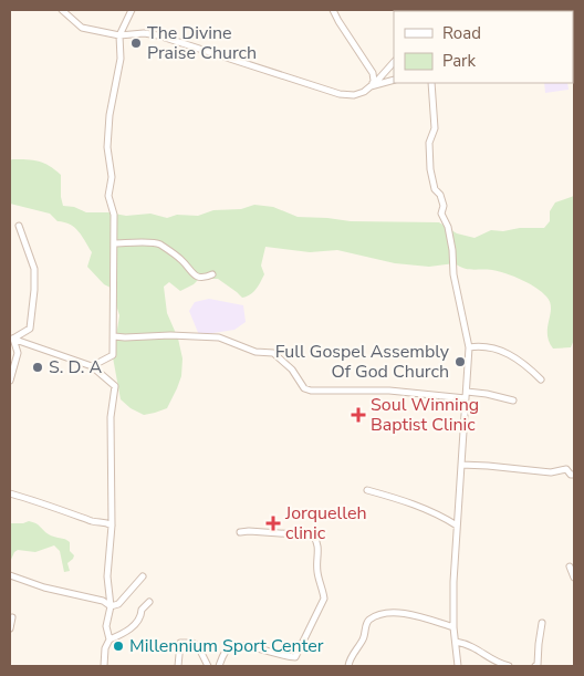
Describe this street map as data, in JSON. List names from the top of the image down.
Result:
{
  "places": {
    "other": [
      "The Divine Praise Church",
      "Full Gospel Assembly Of God Church",
      "S. D. A",
      "Millennium Sport Center"
    ],
    "health": ["Soul Winning Baptist Clinic", "Jorquelleh clinic"]
  },
  "legend": ["Road", "Park"]
}
